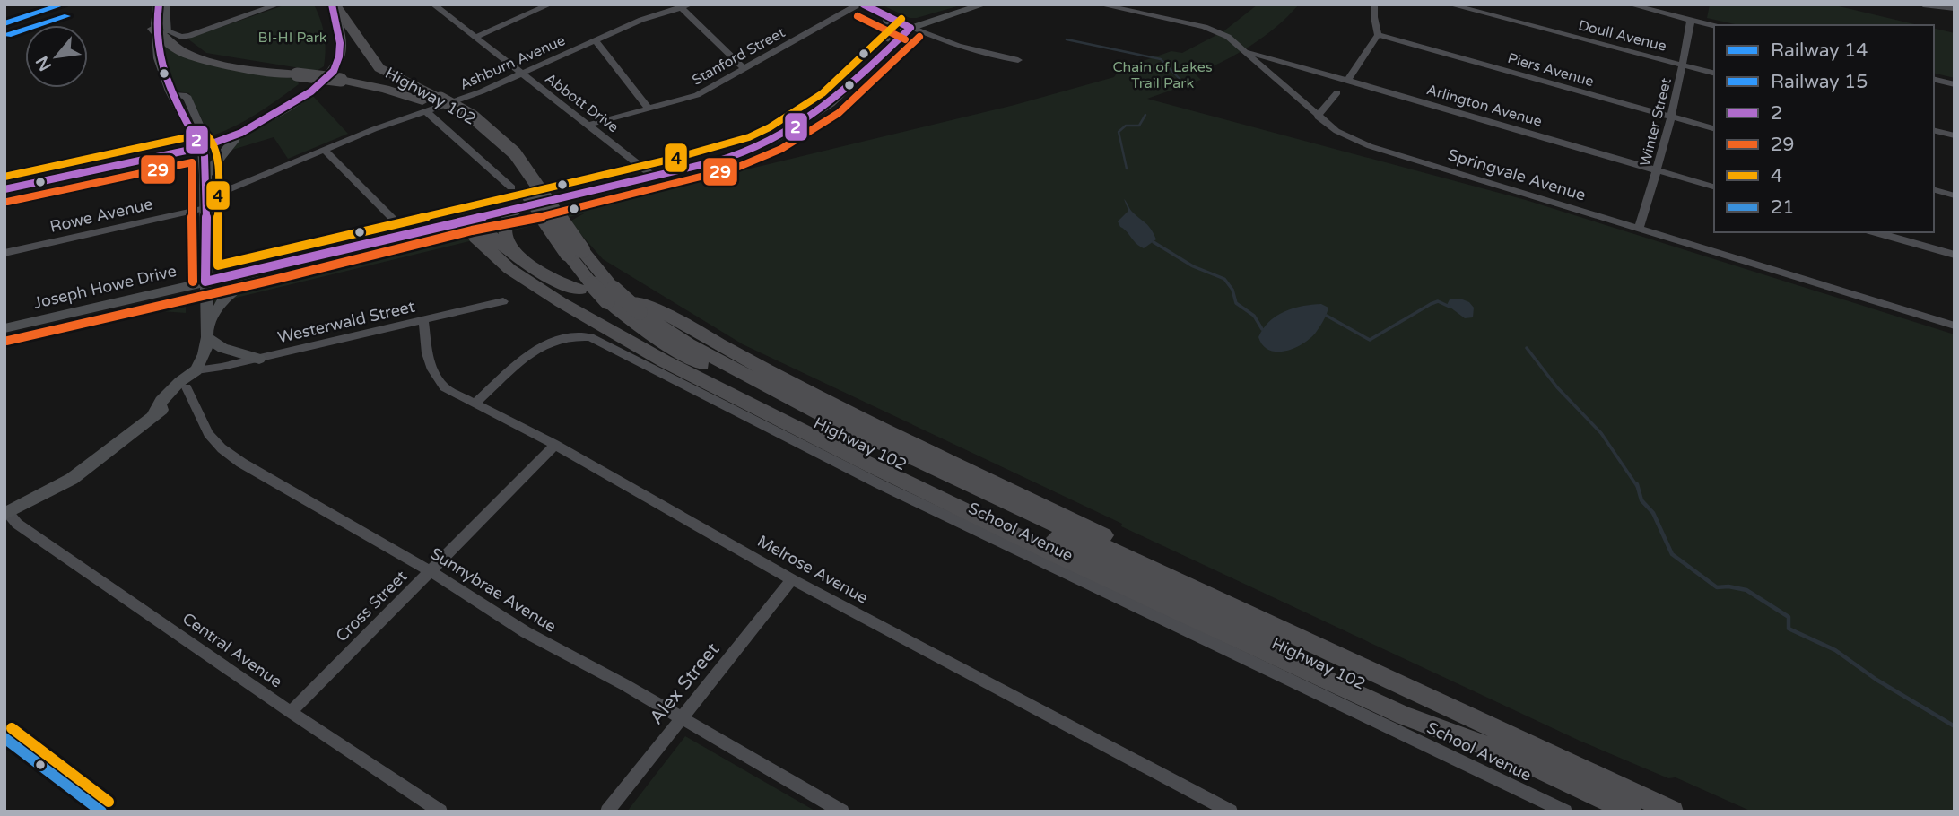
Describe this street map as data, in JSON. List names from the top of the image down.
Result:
{
  "streets": {
    "highway": ["Highway 102"],
    "main road": ["Joseph Howe Drive"],
    "street": [
      "Doull Avenue",
      "Stanford Street",
      "Ashburn Avenue",
      "Piers Avenue",
      "Abbott Drive",
      "Arlington Avenue",
      "Winter Street",
      "Springvale Avenue",
      "Rowe Avenue",
      "Westerwald Street",
      "School Avenue",
      "Melrose Avenue",
      "Sunnybrae Avenue",
      "Cross Street",
      "Central Avenue",
      "Alex Street"
    ]
  },
  "crossings": [
    ["Doull Avenue", "Winter Street"],
    ["Stanford Street", "Abbott Drive"],
    ["Ashburn Avenue", "Highway 102"],
    ["Ashburn Avenue", "Abbott Drive"],
    ["Ashburn Avenue", "Rowe Avenue"],
    ["Piers Avenue", "Winter Street"],
    ["Abbott Drive", "Joseph Howe Drive"],
    ["Arlington Avenue", "Winter Street"],
    ["Arlington Avenue", "Springvale Avenue"],
    ["Winter Street", "Springvale Avenue"],
    ["Westerwald Street", "Melrose Avenue"],
    ["School Avenue", "Melrose Avenue"],
    ["Melrose Avenue", "Cross Street"],
    ["Melrose Avenue", "Alex Street"],
    ["Sunnybrae Avenue", "Cross Street"],
    ["Sunnybrae Avenue", "Alex Street"],
    ["Cross Street", "Central Avenue"]
  ],
  "parks": ["BI-HI Park", "Chain of Lakes Trail Park"],
  "lines": [
    "rail line 14",
    "transit line 2",
    "rail line 15",
    "transit line 29",
    "transit line 4",
    "transit line 21"
  ],
  "legend": [
    "Railway 14",
    "Railway 15",
    "2",
    "29",
    "4",
    "21"
  ],
  "north": "bottom left"
}
